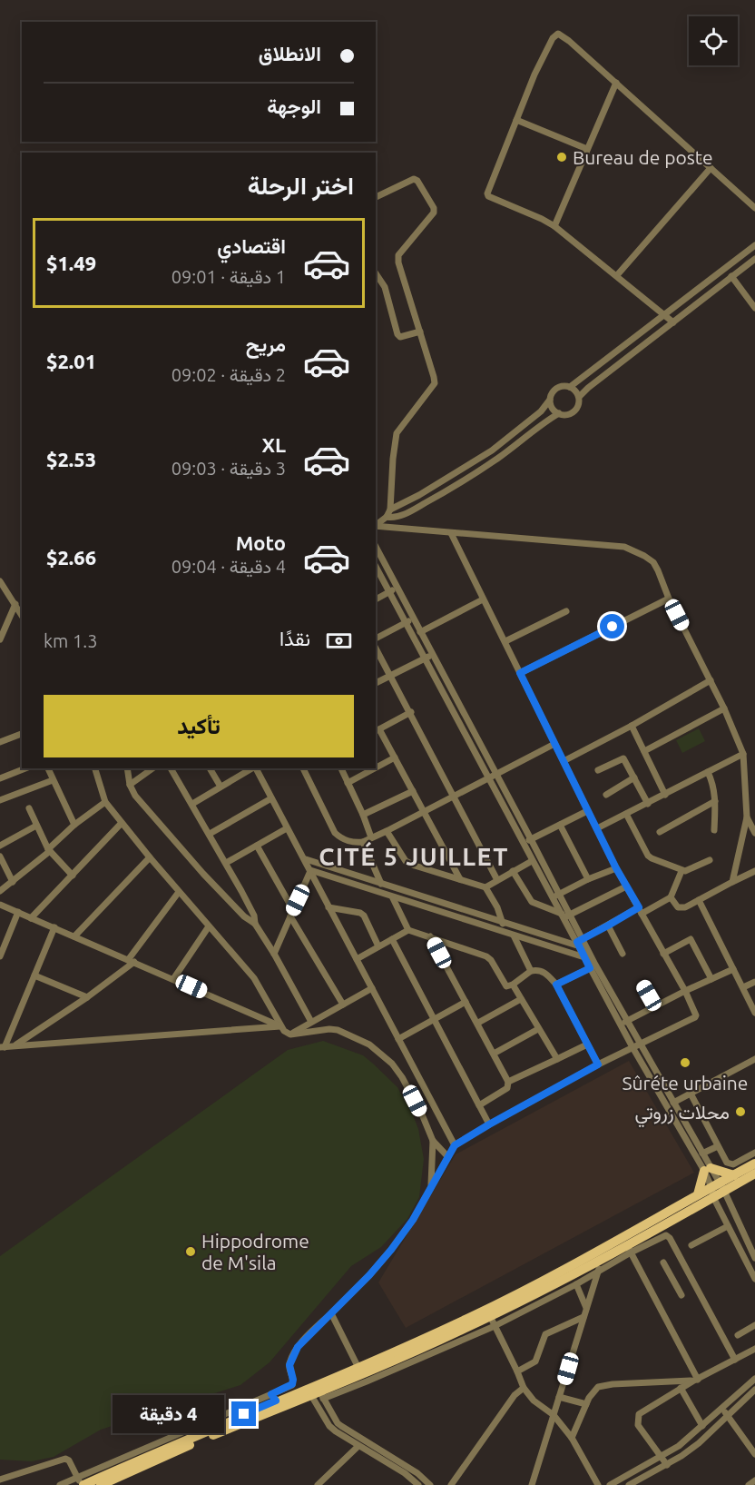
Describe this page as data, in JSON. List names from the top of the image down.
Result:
{
  "districts": ["CITÉ 5 JUILLET"],
  "places": [
    "Bureau de poste",
    "Sûréte urbaine",
    "محلات زروتي",
    "Hippodrome de M'sila"
  ],
  "page": {
    "banner": ["الانطلاق", "الوجهة"],
    "heading": "اختر الرحلة",
    "list": [
      {
        "name": "اقتصادي",
        "note": "1 دقيقة · 09:01",
        "value": "$1.49"
      },
      {
        "name": "مريح",
        "note": "2 دقيقة · 09:02",
        "value": "$2.01"
      },
      {
        "name": "XL",
        "note": "3 دقيقة · 09:03",
        "value": "$2.53"
      },
      {
        "name": "Moto",
        "note": "4 دقيقة · 09:04",
        "value": "$2.66"
      }
    ],
    "pay": ["نقدًا", "1.3 km"],
    "buttons": "تأكيد",
    "bubble": "4 دقيقة"
  }
}
